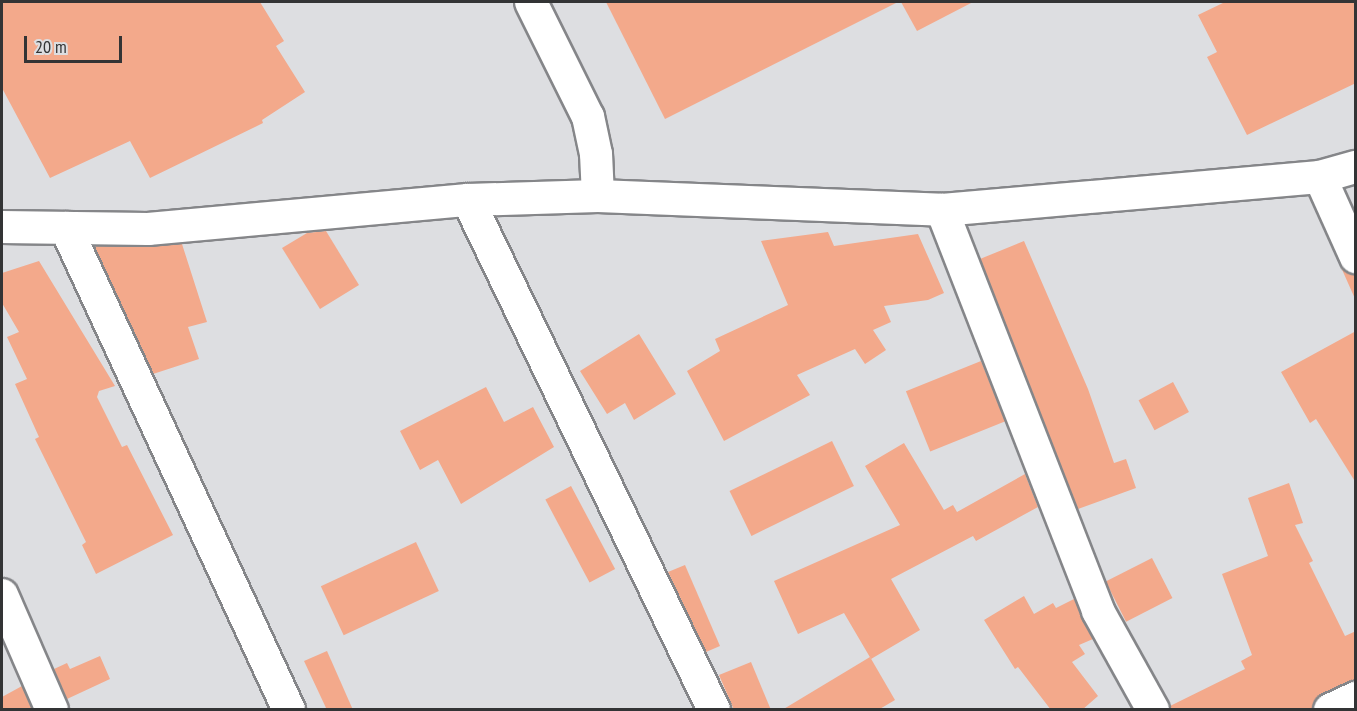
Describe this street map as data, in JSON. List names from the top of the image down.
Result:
{
  "scale_bar": "20 m"
}
